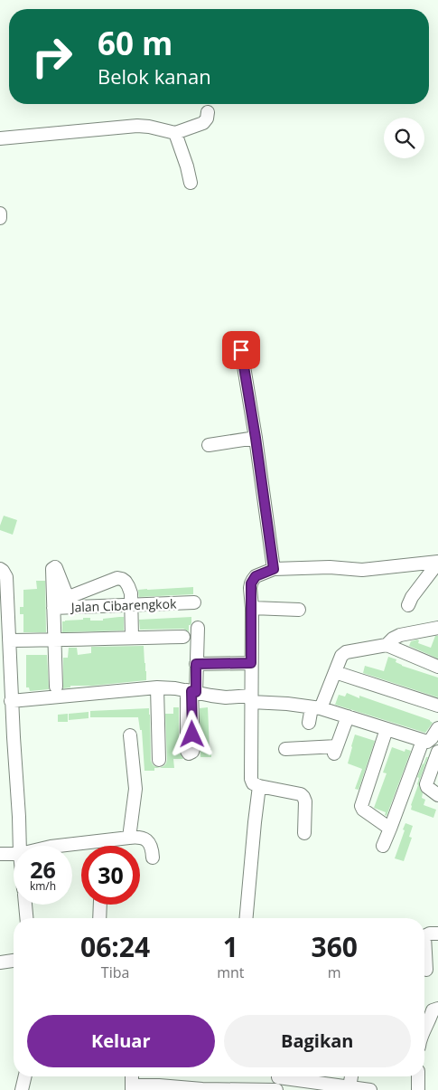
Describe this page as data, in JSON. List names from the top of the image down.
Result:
{
  "streets": {
    "street": ["Jalan Cibarengkok"]
  },
  "page": {
    "turn": ["60 m", "Belok kanan"],
    "speed": "26 km/h",
    "limit": "30",
    "eta": [
      "06:24",
      "Tiba",
      "1",
      "mnt",
      "360",
      "m"
    ],
    "buttons": ["Keluar", "Bagikan"]
  }
}
